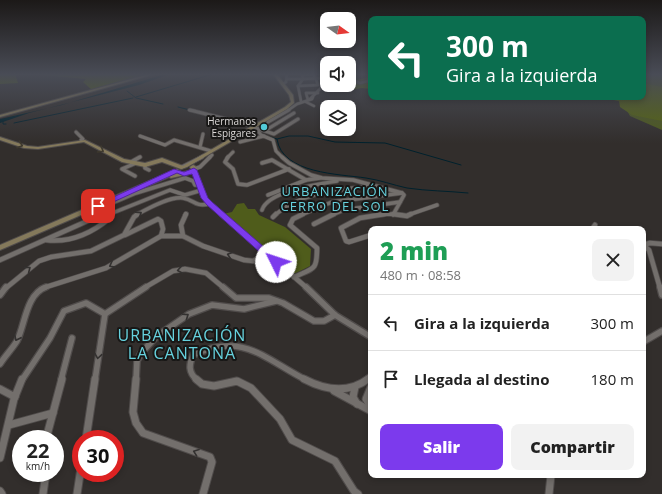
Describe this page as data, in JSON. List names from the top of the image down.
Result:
{
  "districts": ["URBANIZACIÓN CERRO DEL SOL", "URBANIZACIÓN LA CANTONA"],
  "places": ["Hermanos Espigares"],
  "north": "right",
  "page": {
    "turn": ["300 m", "Gira a la izquierda"],
    "heading": ["2 min", "480 m · 08:58"],
    "list": [
      {
        "name": "Gira a la izquierda",
        "value": "300 m"
      },
      {
        "name": "Llegada al destino",
        "value": "180 m"
      }
    ],
    "buttons": ["Salir", "Compartir"],
    "speed": "22 km/h",
    "limit": "30"
  }
}
